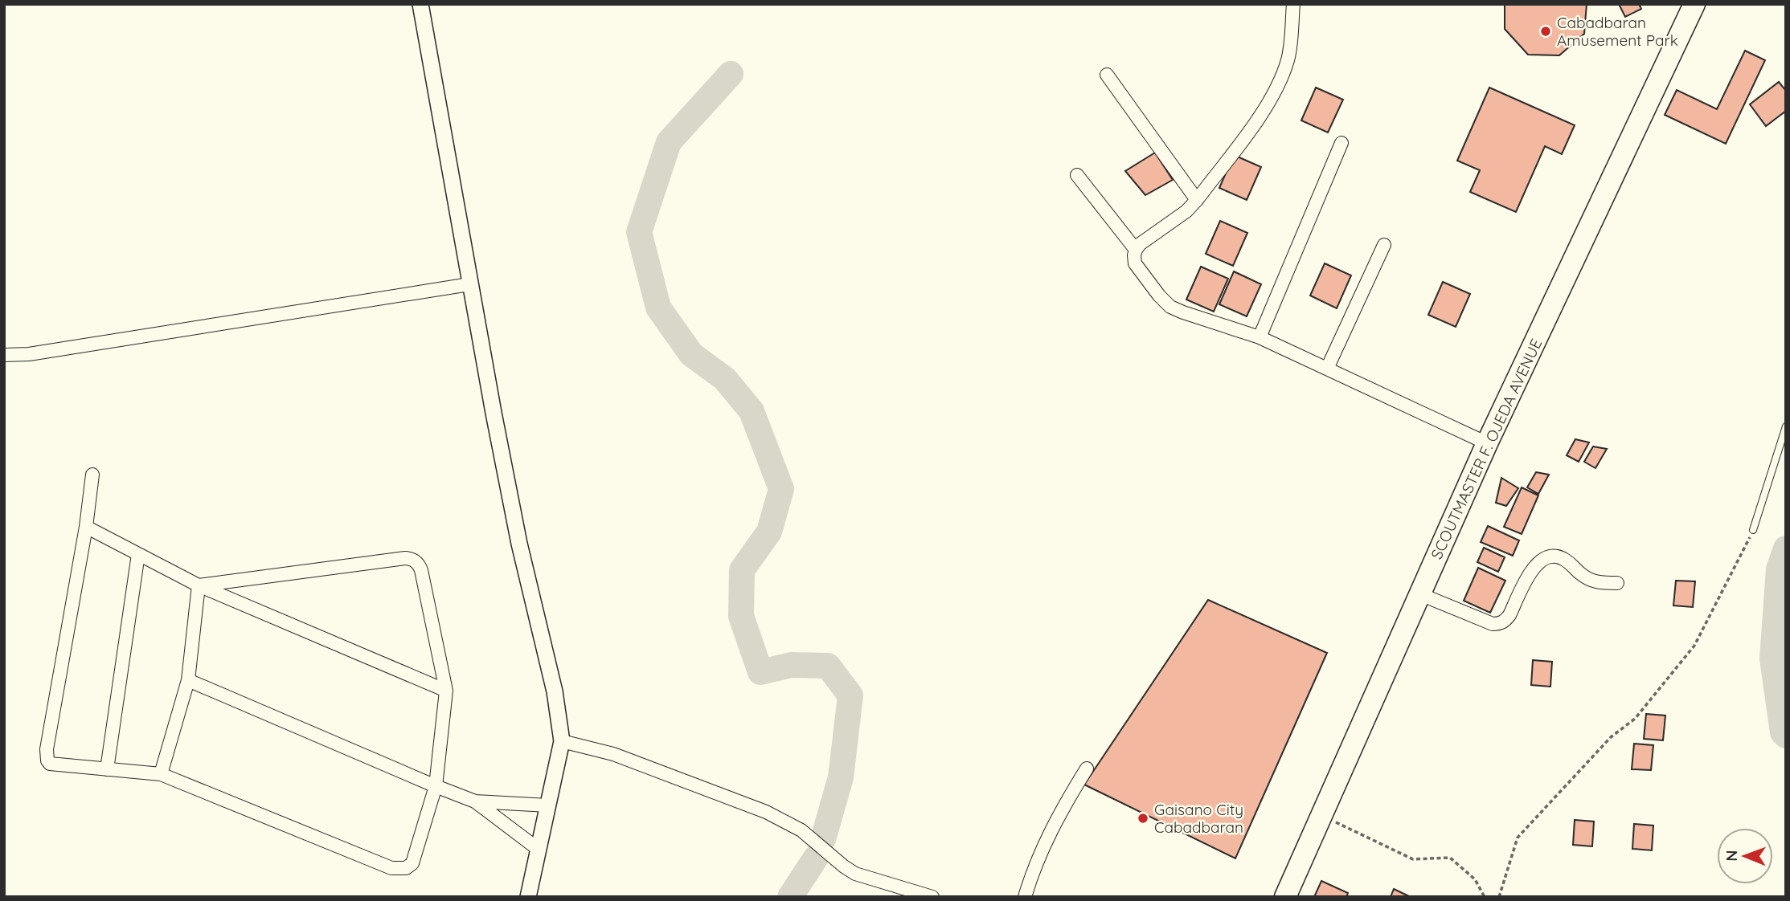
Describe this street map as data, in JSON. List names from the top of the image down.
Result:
{
  "streets": {
    "highway": ["SCOUTMASTER F. OJEDA AVENUE"]
  },
  "places": ["Cabadbaran Amusement Park", "Gaisano City Cabadbaran"],
  "north": "left"
}
